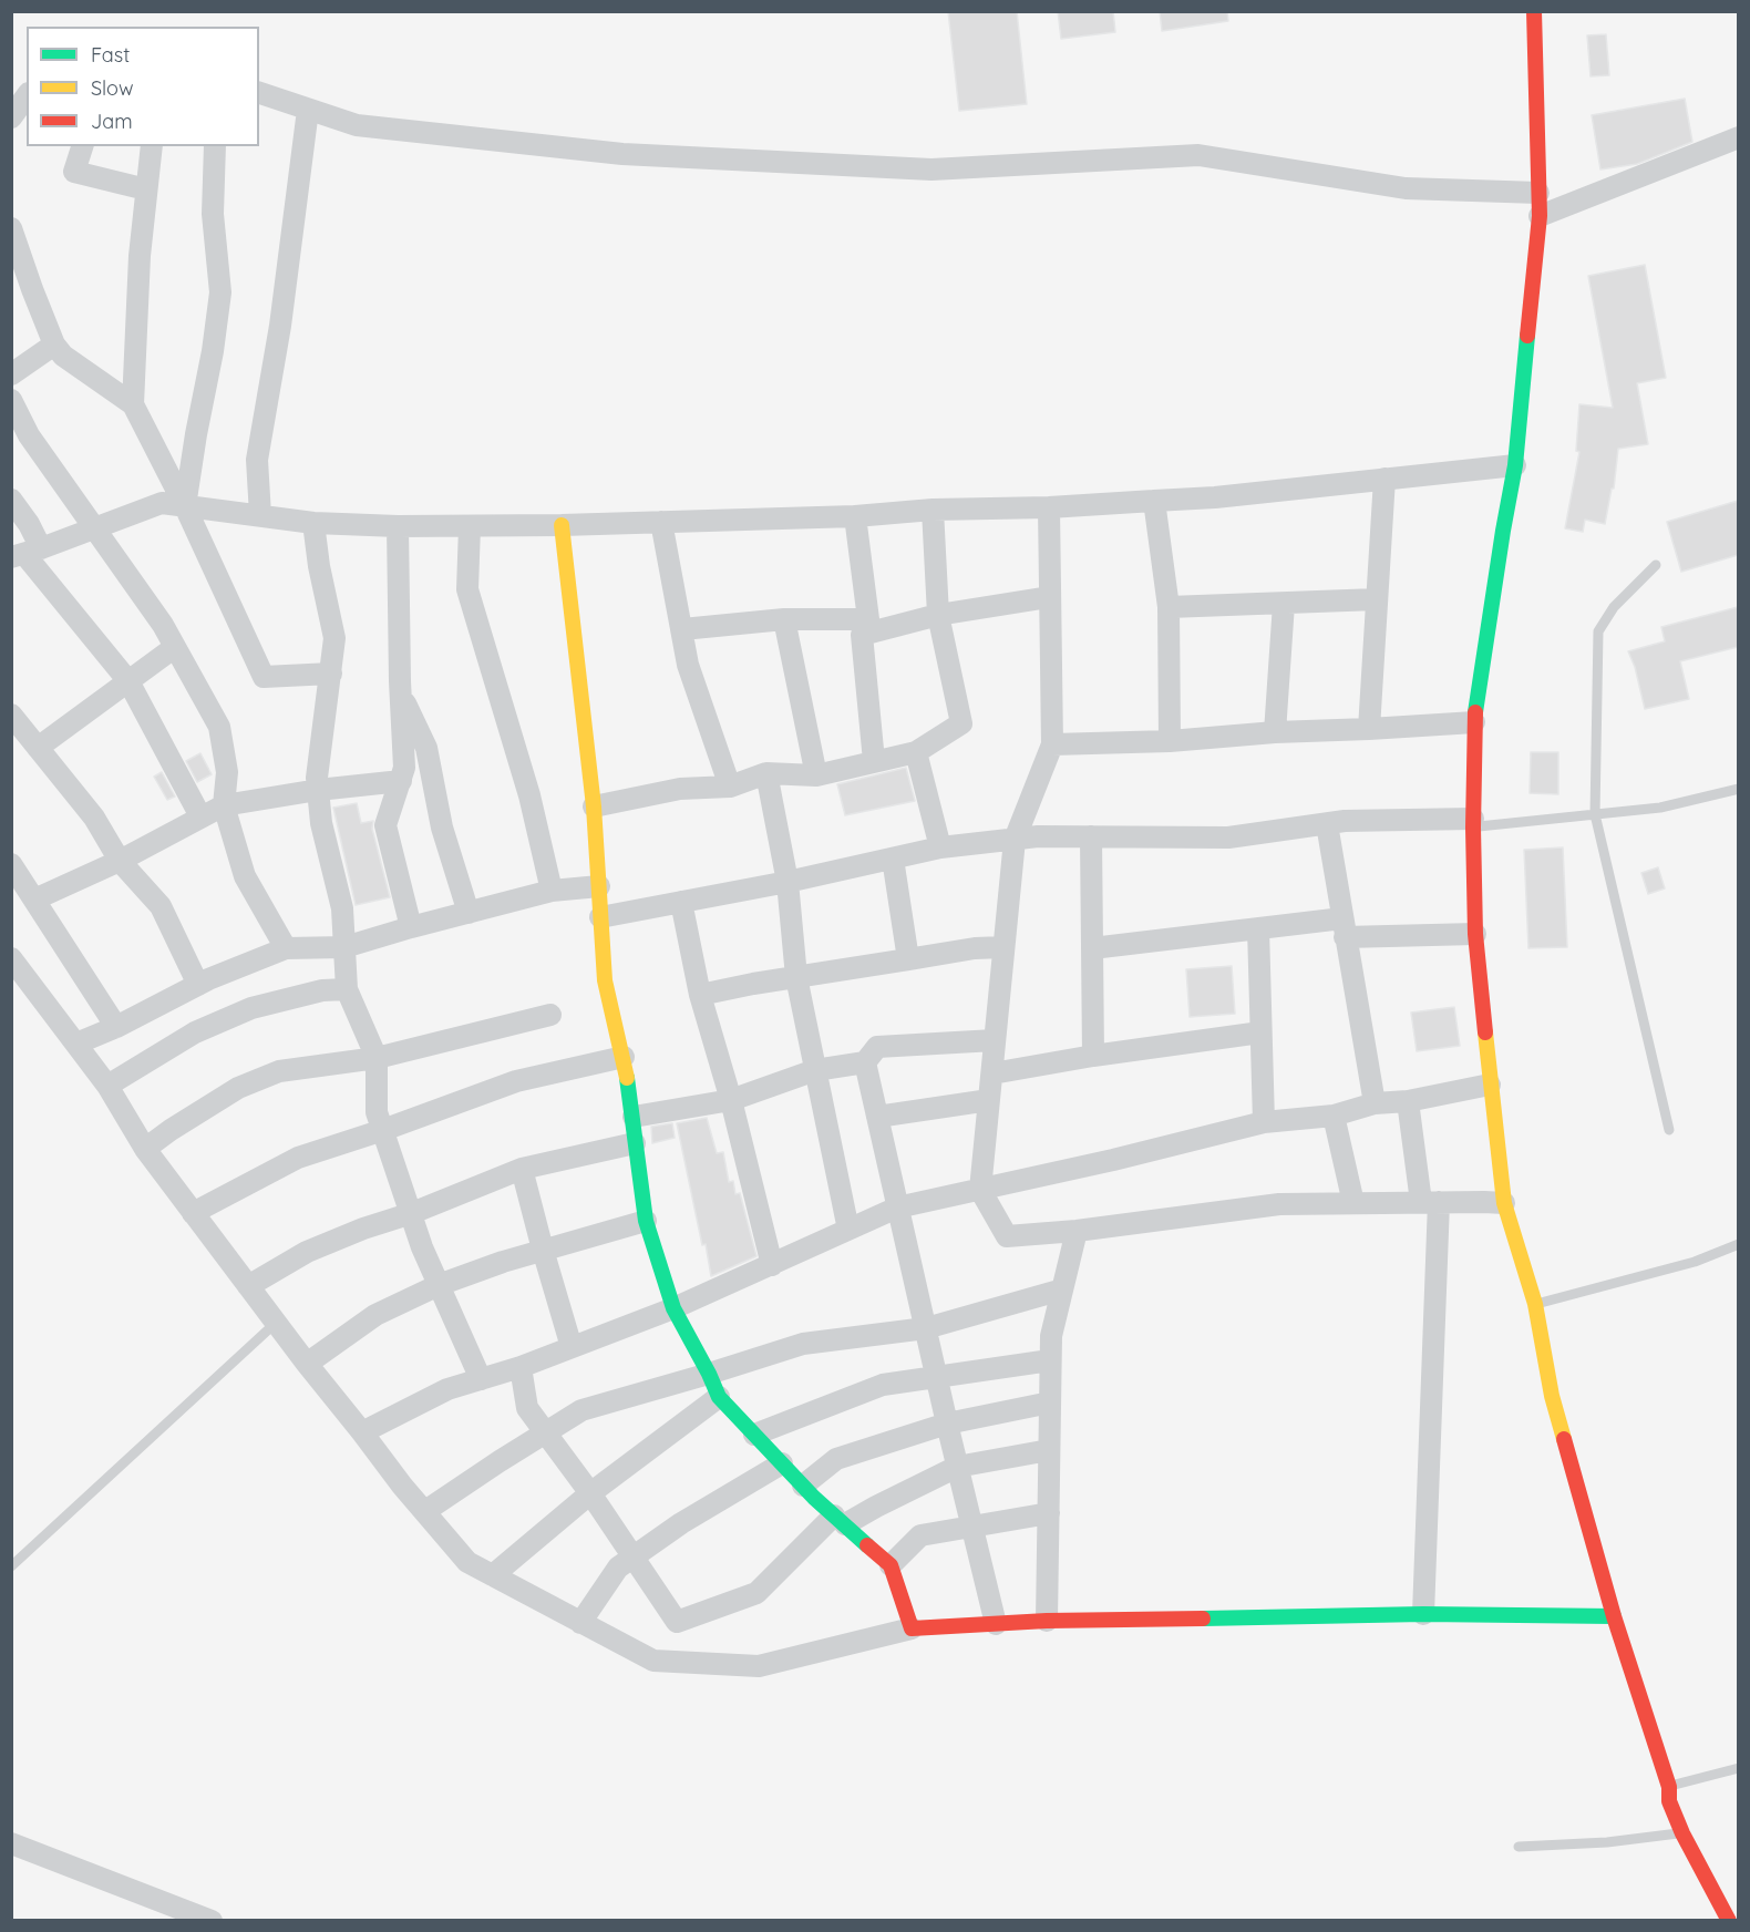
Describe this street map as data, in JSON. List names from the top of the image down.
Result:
{
  "legend": ["Fast", "Slow", "Jam"]
}
